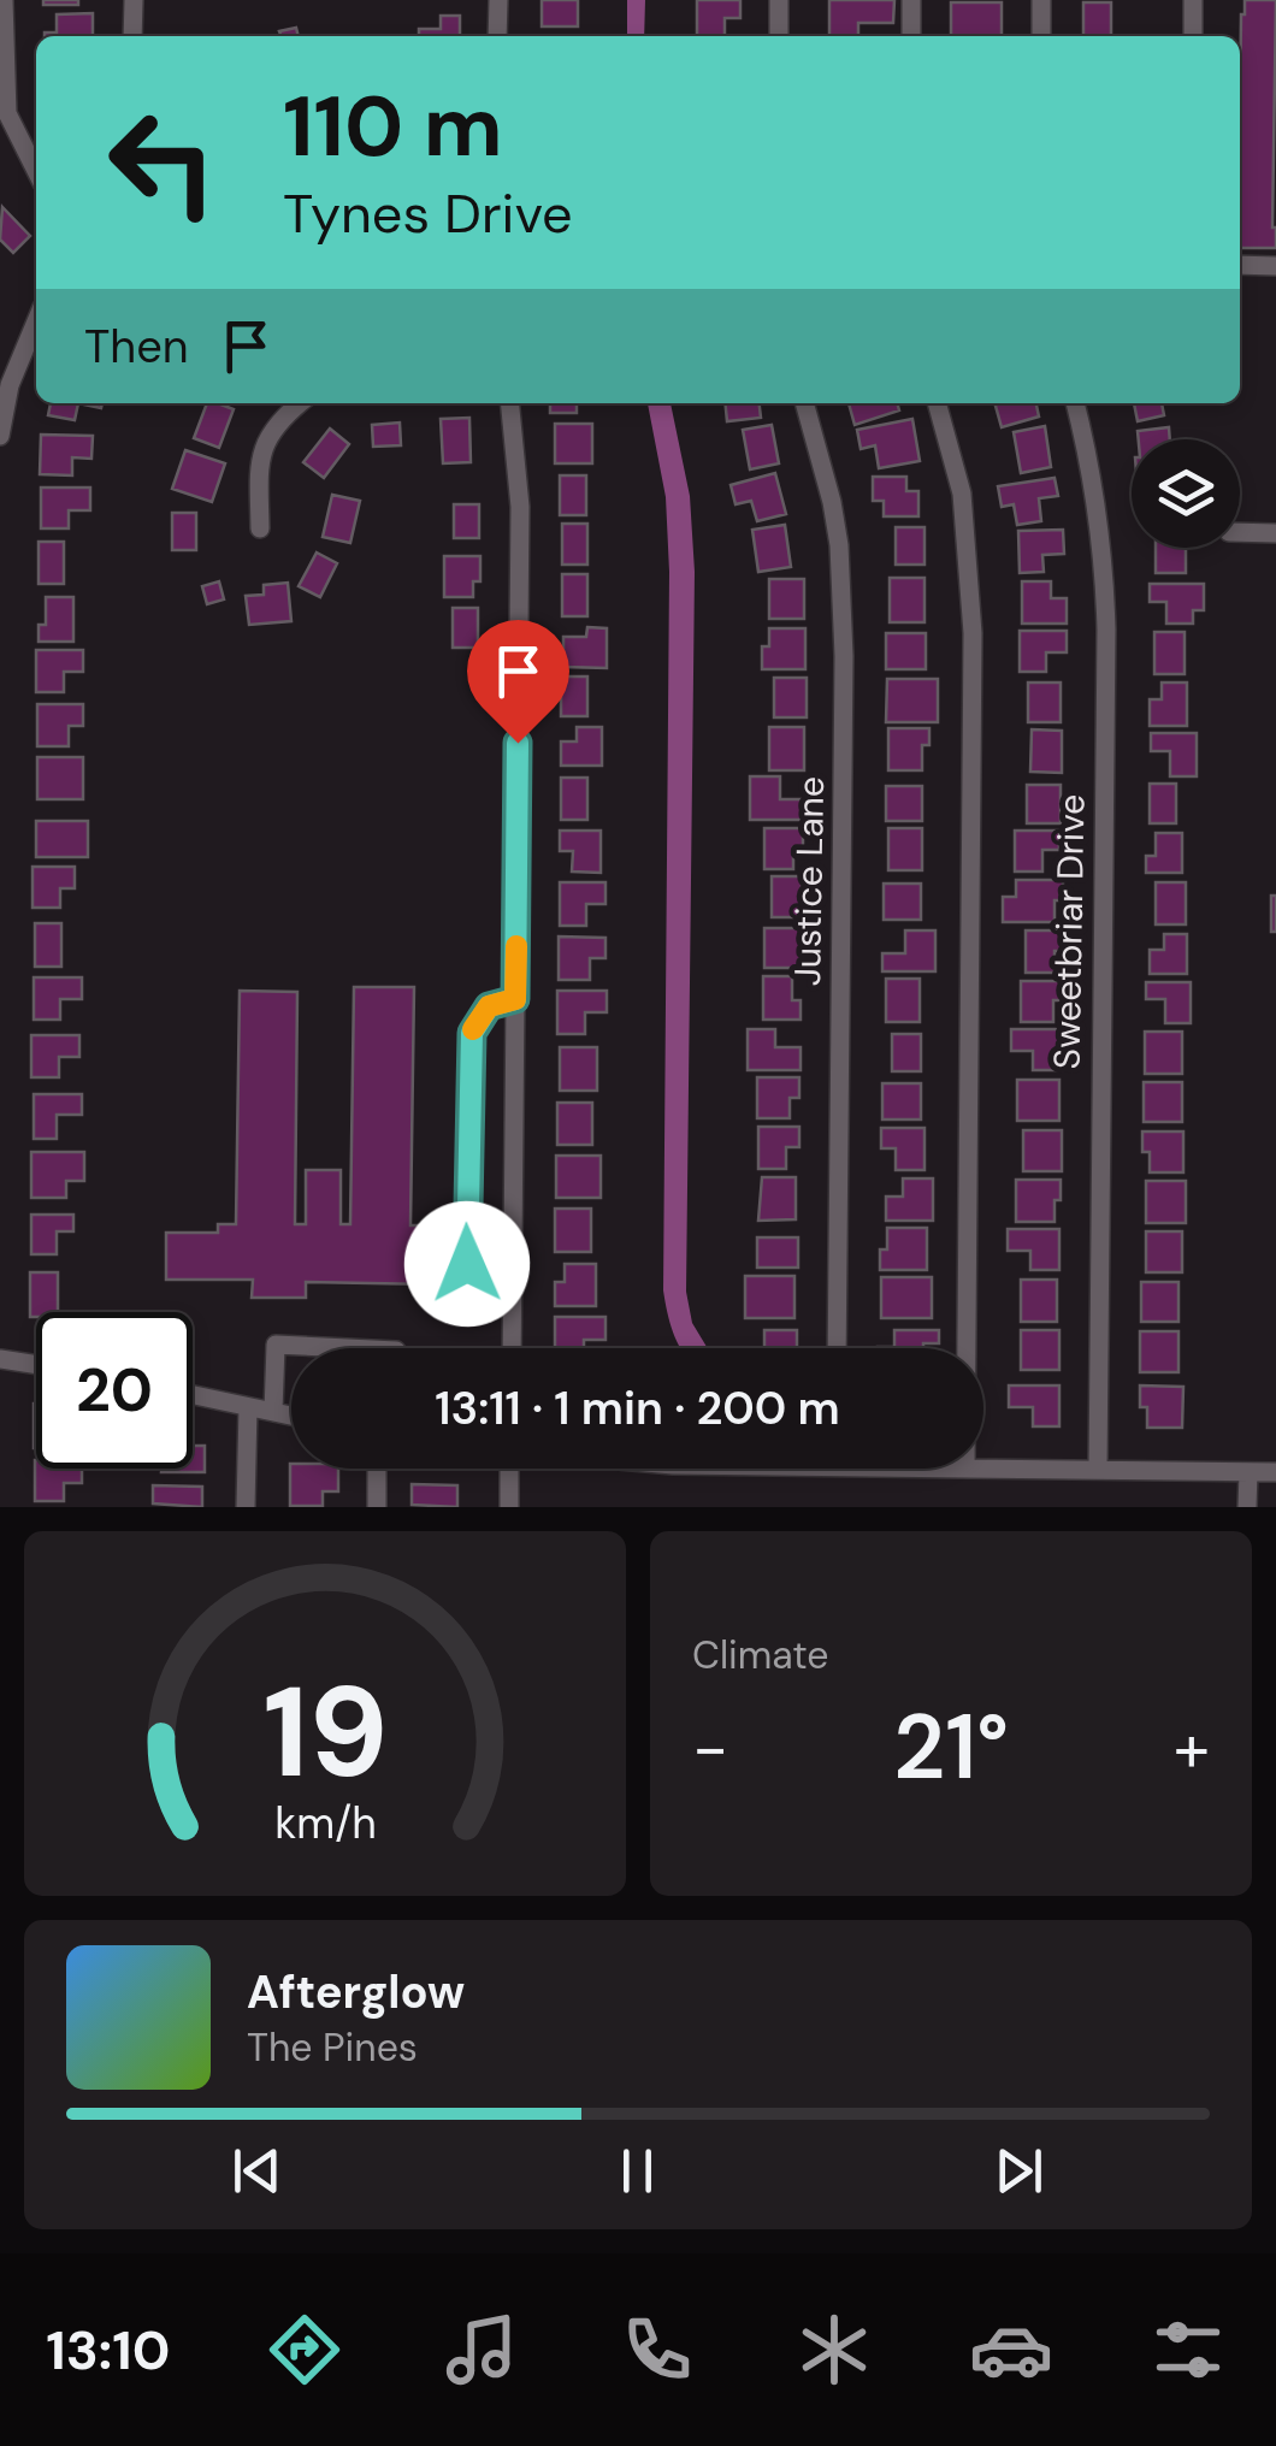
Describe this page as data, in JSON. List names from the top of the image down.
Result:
{
  "streets": {
    "street": ["Justice Lane", "Sweetbriar Drive"]
  },
  "page": {
    "turn": ["110 m", "Tynes Drive"],
    "then": "Then",
    "limit": "20",
    "trip": "13:11 · 1 min · 200 m",
    "tile": "Climate",
    "heat": ["−", "21°", "+"],
    "song": ["Afterglow", "The Pines"],
    "tabs": "13:10",
    "gauge": ["19", "km/h"]
  }
}
